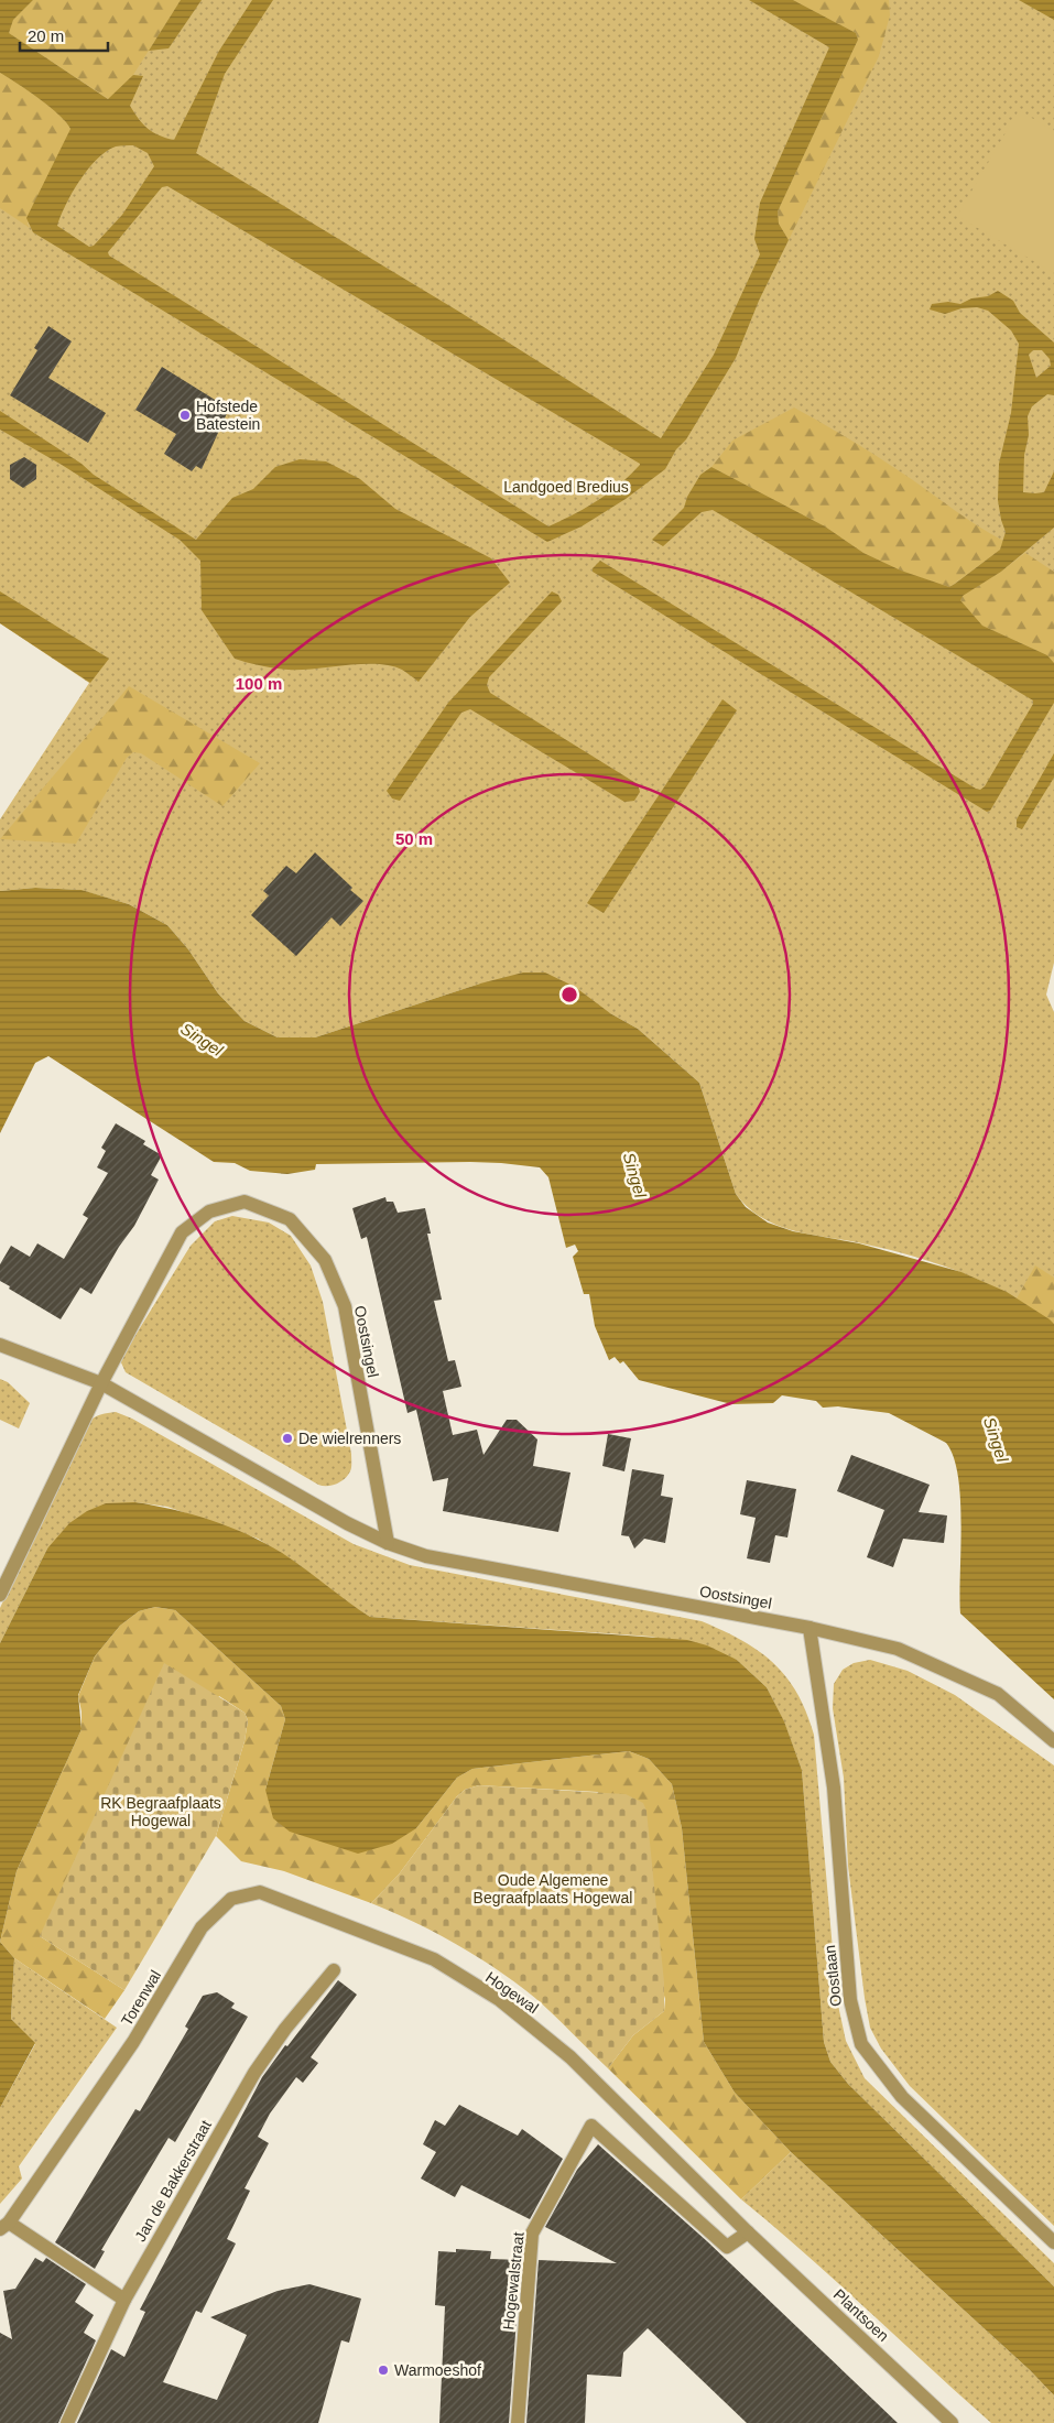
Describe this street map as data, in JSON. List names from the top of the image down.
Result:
{
  "streets": {
    "street": [
      "Oostsingel",
      "Oostlaan",
      "Hogewal",
      "Torenwal",
      "Jan de Bakkerstraat",
      "Hogewalstraat",
      "Plantsoen"
    ]
  },
  "crossings": [
    ["Oostsingel", "Oostlaan"],
    ["Hogewal", "Torenwal"],
    ["Hogewal", "Plantsoen"],
    ["Hogewalstraat", "Plantsoen"]
  ],
  "water": ["Singel"],
  "parks": ["Landgoed Bredius", "RK Begraafplaats Hogewal", "Oude Algemene Begraafplaats Hogewal"],
  "places": ["Hofstede Batestein", "De wielrenners", "Warmoeshof"],
  "scale_bar": "20 m",
  "rings": ["100 m", "50 m"]
}
